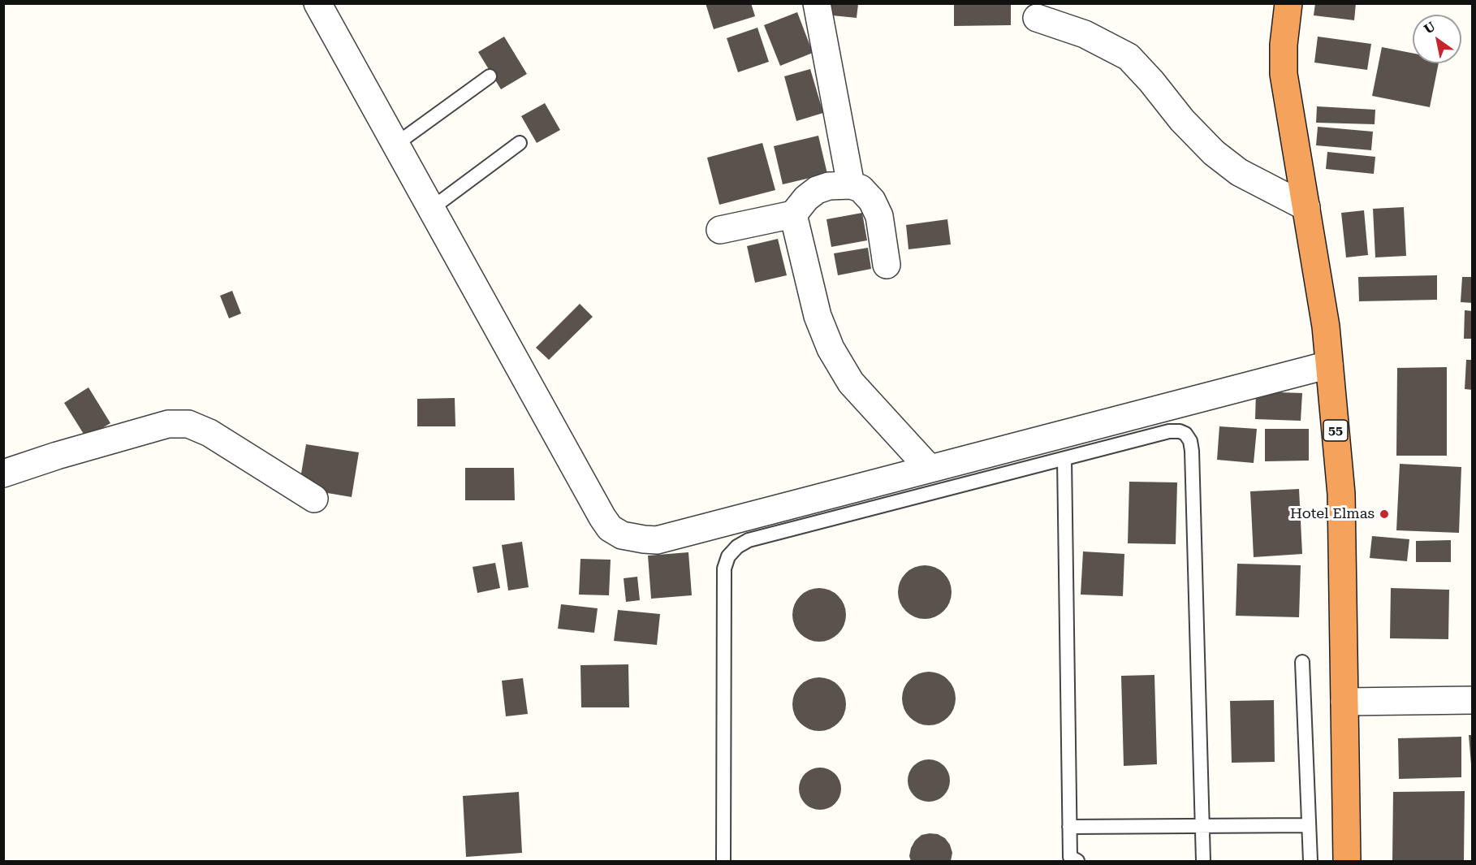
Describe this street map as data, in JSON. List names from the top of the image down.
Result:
{
  "streets": {
    "highway": ["55"]
  },
  "places": ["Hotel Elmas"],
  "north": "top left"
}
